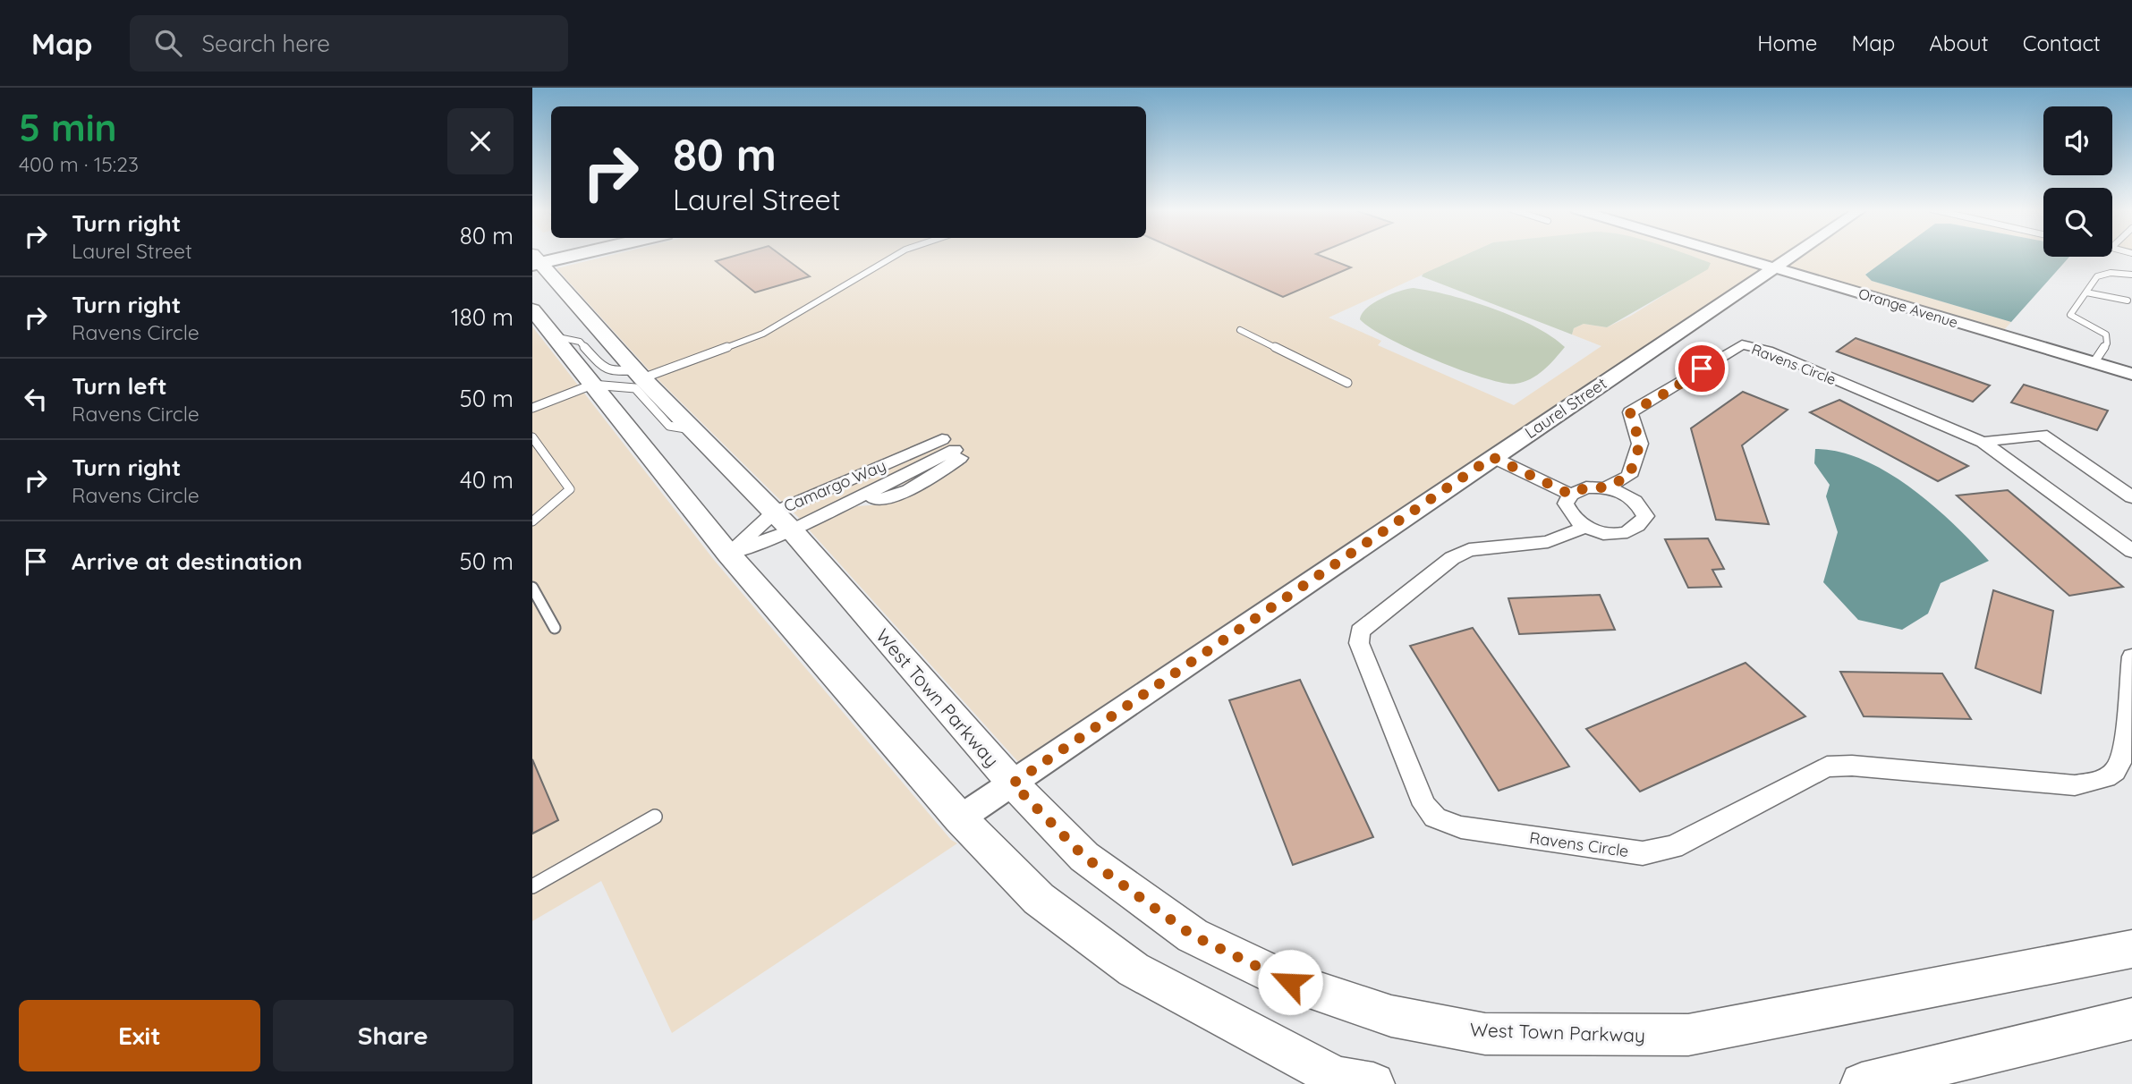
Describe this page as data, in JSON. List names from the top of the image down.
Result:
{
  "streets": {
    "main road": ["West Town Parkway"],
    "street": [
      "Orange Avenue",
      "Ravens Circle",
      "Laurel Street",
      "Camargo Way"
    ]
  },
  "crossings": [
    ["Orange Avenue", "Laurel Street"],
    ["Laurel Street", "West Town Parkway"],
    ["Camargo Way", "West Town Parkway"]
  ],
  "page": {
    "header": "Map",
    "search": "Search here",
    "nav": [
      "Home",
      "Map",
      "About",
      "Contact"
    ],
    "heading": ["5 min", "400 m · 15:23"],
    "turn": ["80 m", "Laurel Street"],
    "list": [
      {
        "name": "Turn right",
        "note": "Laurel Street",
        "value": "80 m"
      },
      {
        "name": "Turn right",
        "note": "Ravens Circle",
        "value": "180 m"
      },
      {
        "name": "Turn left",
        "note": "Ravens Circle",
        "value": "50 m"
      },
      {
        "name": "Turn right",
        "note": "Ravens Circle",
        "value": "40 m"
      },
      {
        "name": "Arrive at destination",
        "value": "50 m"
      }
    ],
    "buttons": ["Exit", "Share"]
  }
}
